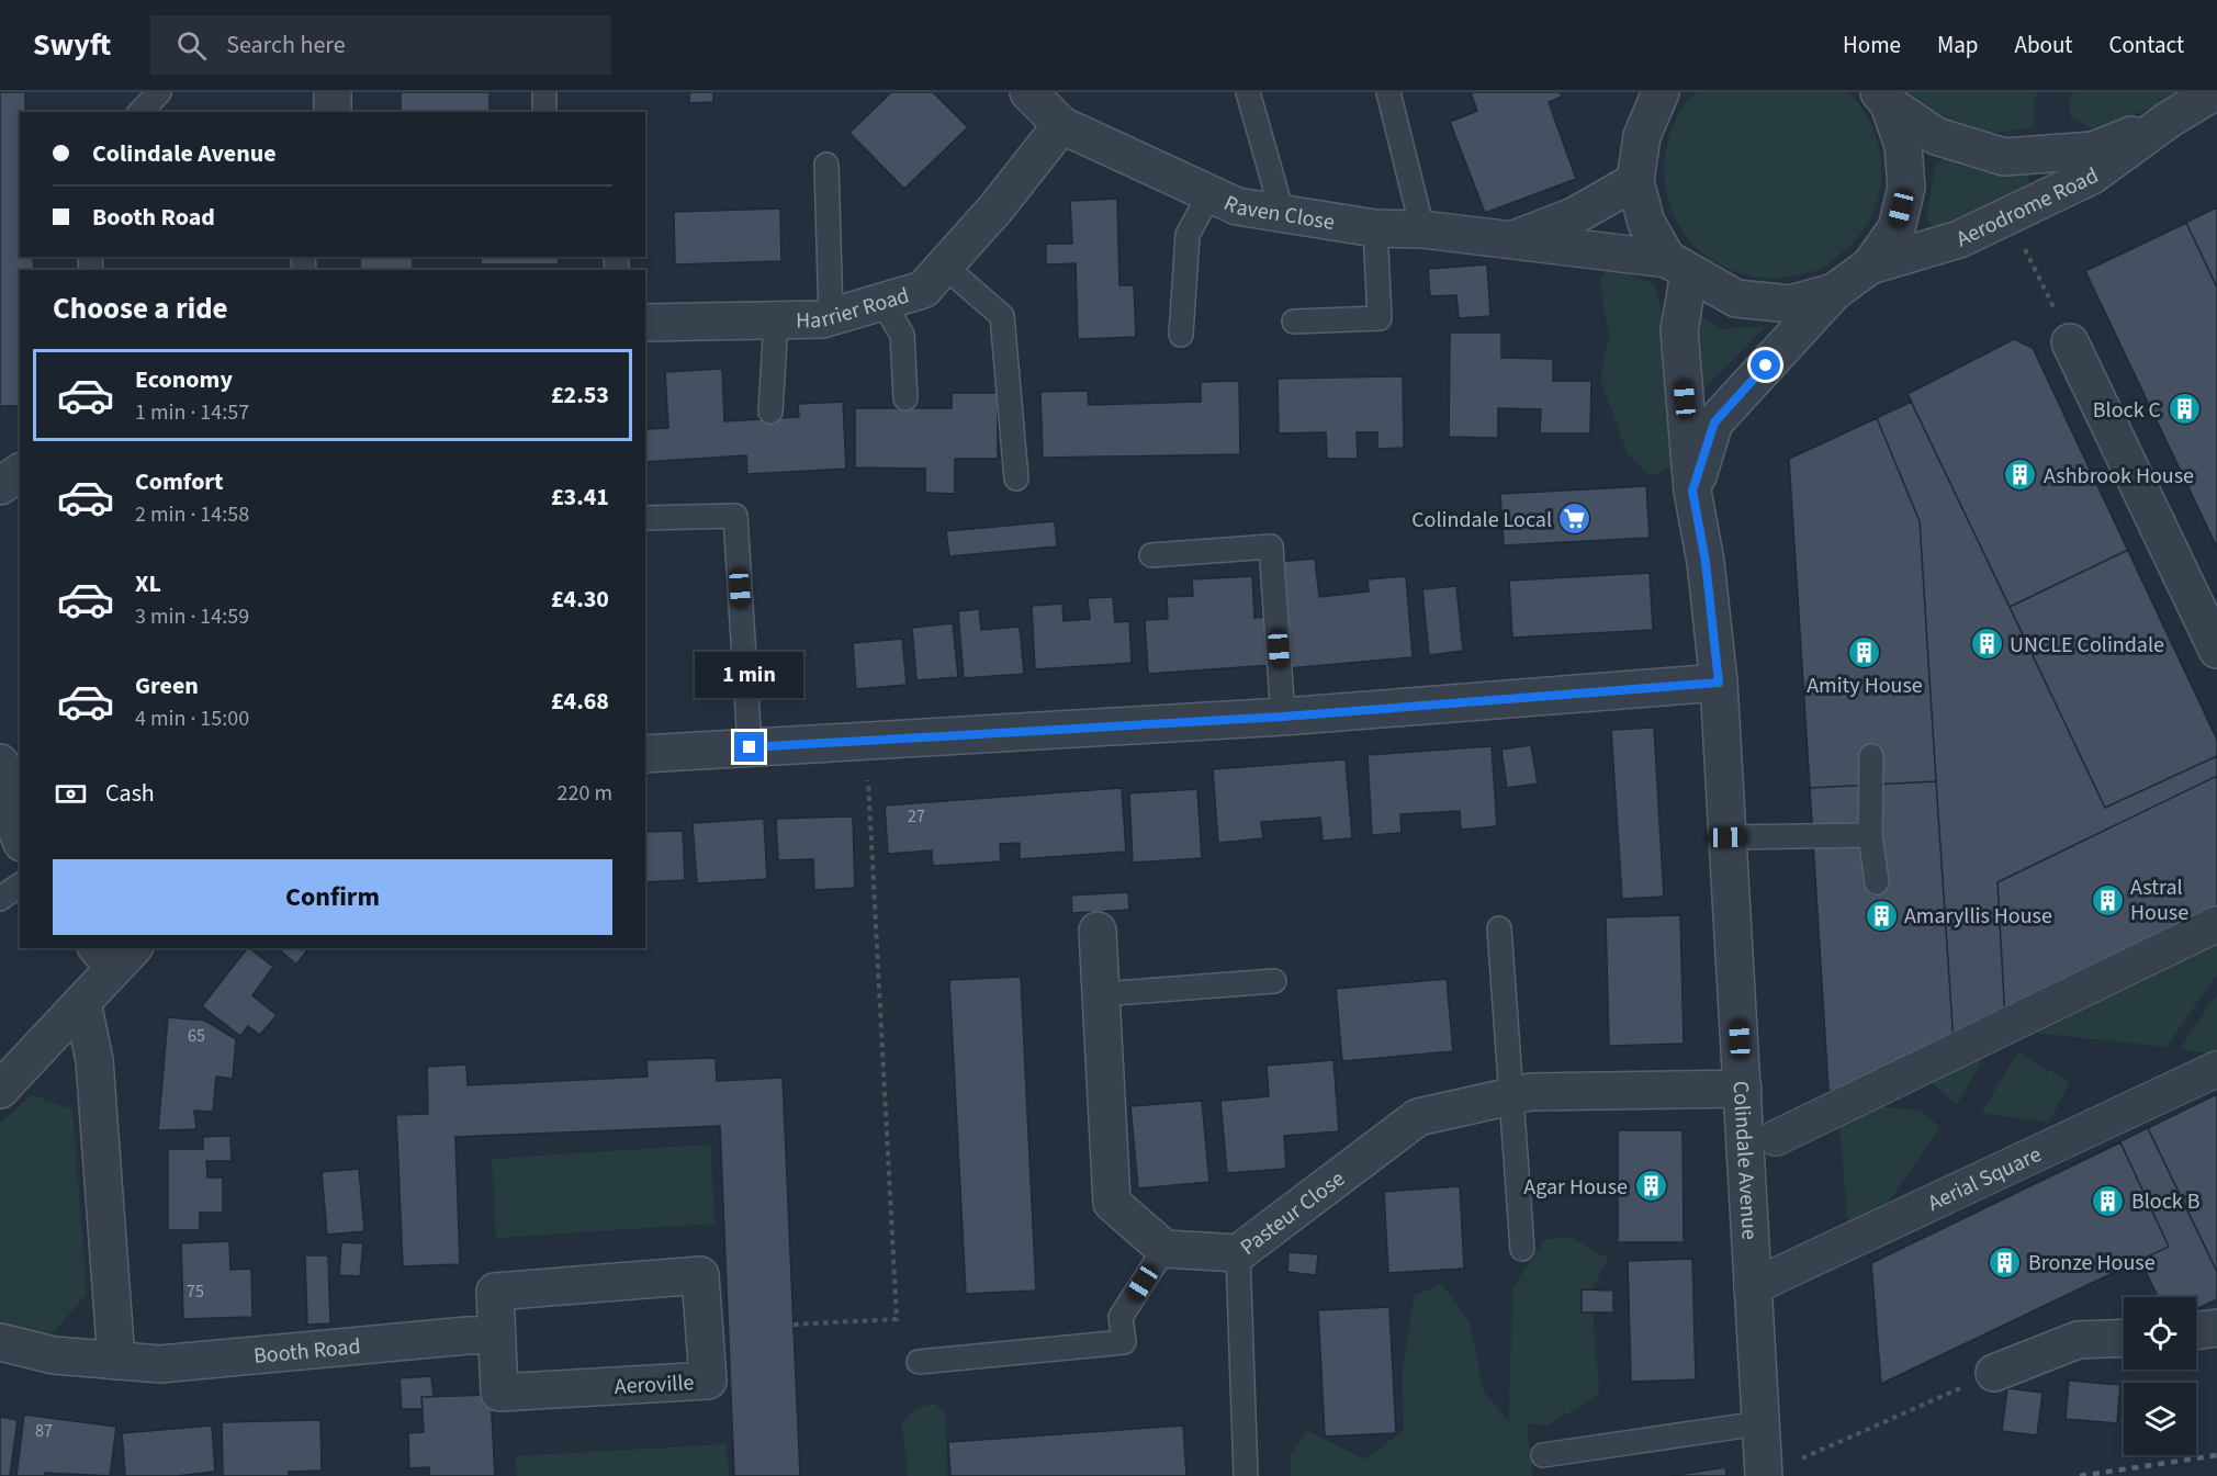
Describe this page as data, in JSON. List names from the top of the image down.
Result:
{
  "streets": {
    "street": [
      "Aerodrome Road",
      "Raven Close",
      "Harrier Road",
      "Colindale Avenue",
      "Aerial Square",
      "Pasteur Close",
      "Booth Road",
      "Aeroville"
    ]
  },
  "crossings": [
    ["Raven Close", "Harrier Road"],
    ["Raven Close", "Colindale Avenue"],
    ["Colindale Avenue", "Aerial Square"],
    ["Colindale Avenue", "Pasteur Close"],
    ["Booth Road", "Aeroville"]
  ],
  "places": {
    "building": [
      "Block C",
      "Ashbrook House",
      "UNCLE Colindale",
      "Amity House",
      "Astral House",
      "Amaryllis House",
      "Agar House",
      "Block B",
      "Bronze House"
    ],
    "supermarket": ["Colindale Local"]
  },
  "house_numbers": [
    "27",
    "65",
    "75",
    "87"
  ],
  "page": {
    "header": "Swyft",
    "search": "Search here",
    "nav": [
      "Home",
      "Map",
      "About",
      "Contact"
    ],
    "banner": ["Colindale Avenue", "Booth Road"],
    "heading": "Choose a ride",
    "list": [
      {
        "name": "Economy",
        "note": "1 min · 14:57",
        "value": "£2.53"
      },
      {
        "name": "Comfort",
        "note": "2 min · 14:58",
        "value": "£3.41"
      },
      {
        "name": "XL",
        "note": "3 min · 14:59",
        "value": "£4.30"
      },
      {
        "name": "Green",
        "note": "4 min · 15:00",
        "value": "£4.68"
      }
    ],
    "bubble": "1 min",
    "pay": ["Cash", "220 m"],
    "buttons": "Confirm"
  }
}
